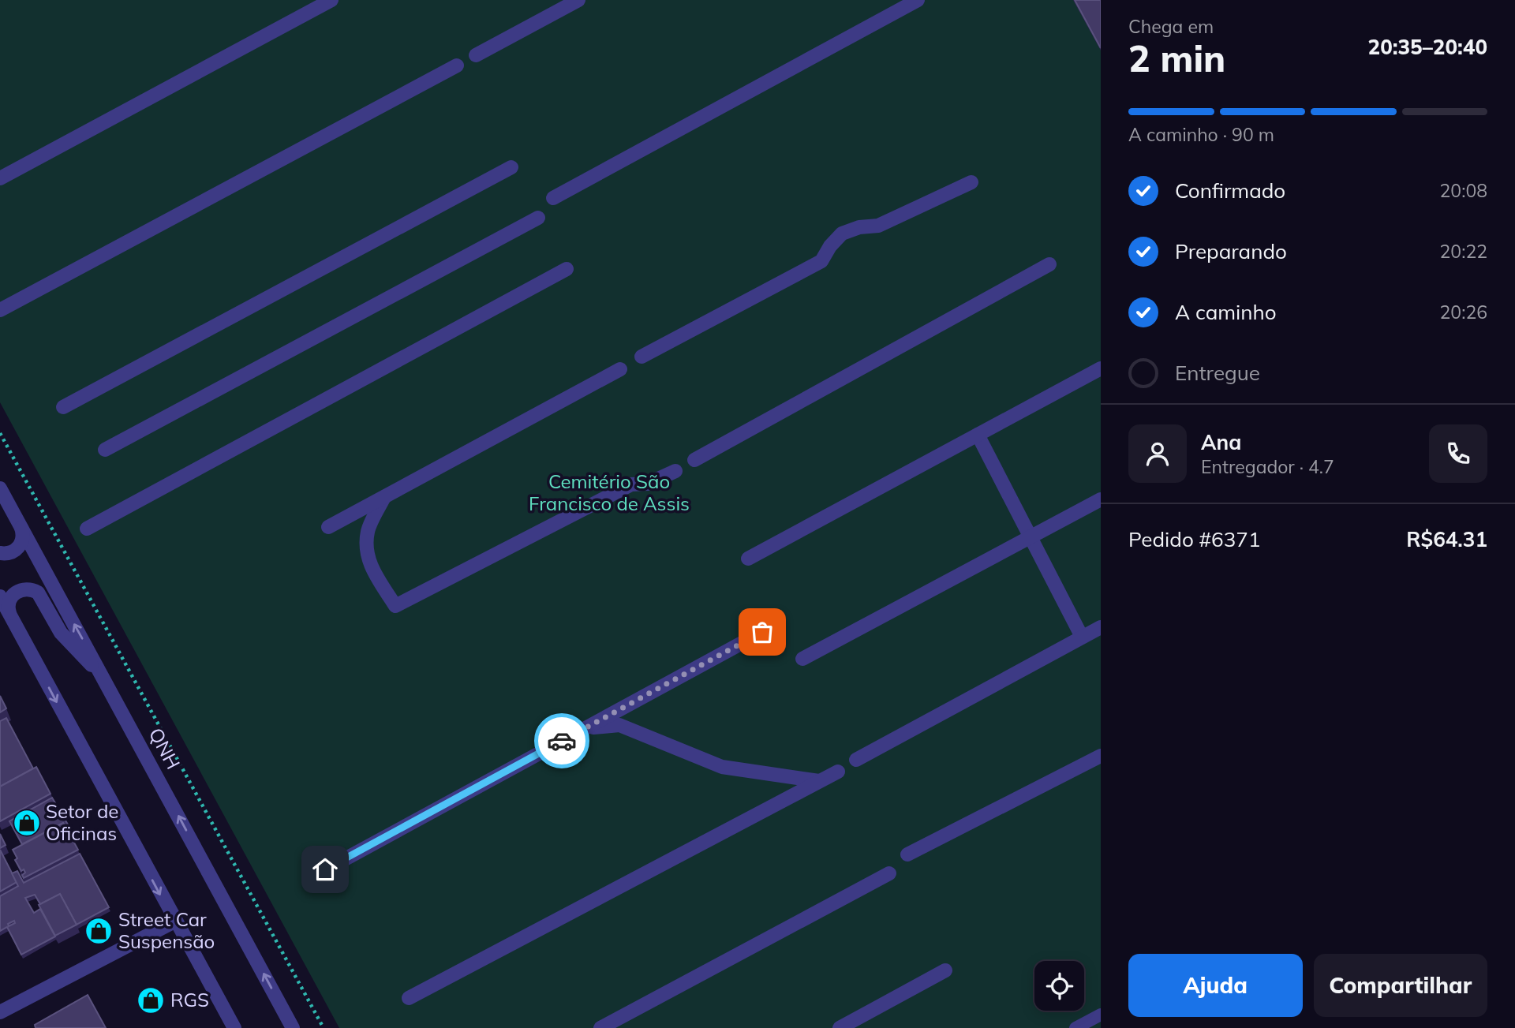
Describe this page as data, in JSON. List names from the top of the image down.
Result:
{
  "streets": {
    "street": ["QNH"]
  },
  "parks": ["Cemitério São Francisco de Assis"],
  "places": {
    "shop": ["Setor de Oficinas", "Street Car Suspensão", "RGS"]
  },
  "page": {
    "heading": ["2 min", "Chega em", "20:35–20:40"],
    "panel": [
      "Ana",
      "Entregador · 4.7",
      "Pedido #6371",
      "R$64.31"
    ],
    "bar": "A caminho · 90 m",
    "list": [
      ["Confirmado", "20:08"],
      ["Preparando", "20:22"],
      ["A caminho", "20:26"],
      "Entregue"
    ],
    "buttons": ["Ajuda", "Compartilhar"]
  }
}
